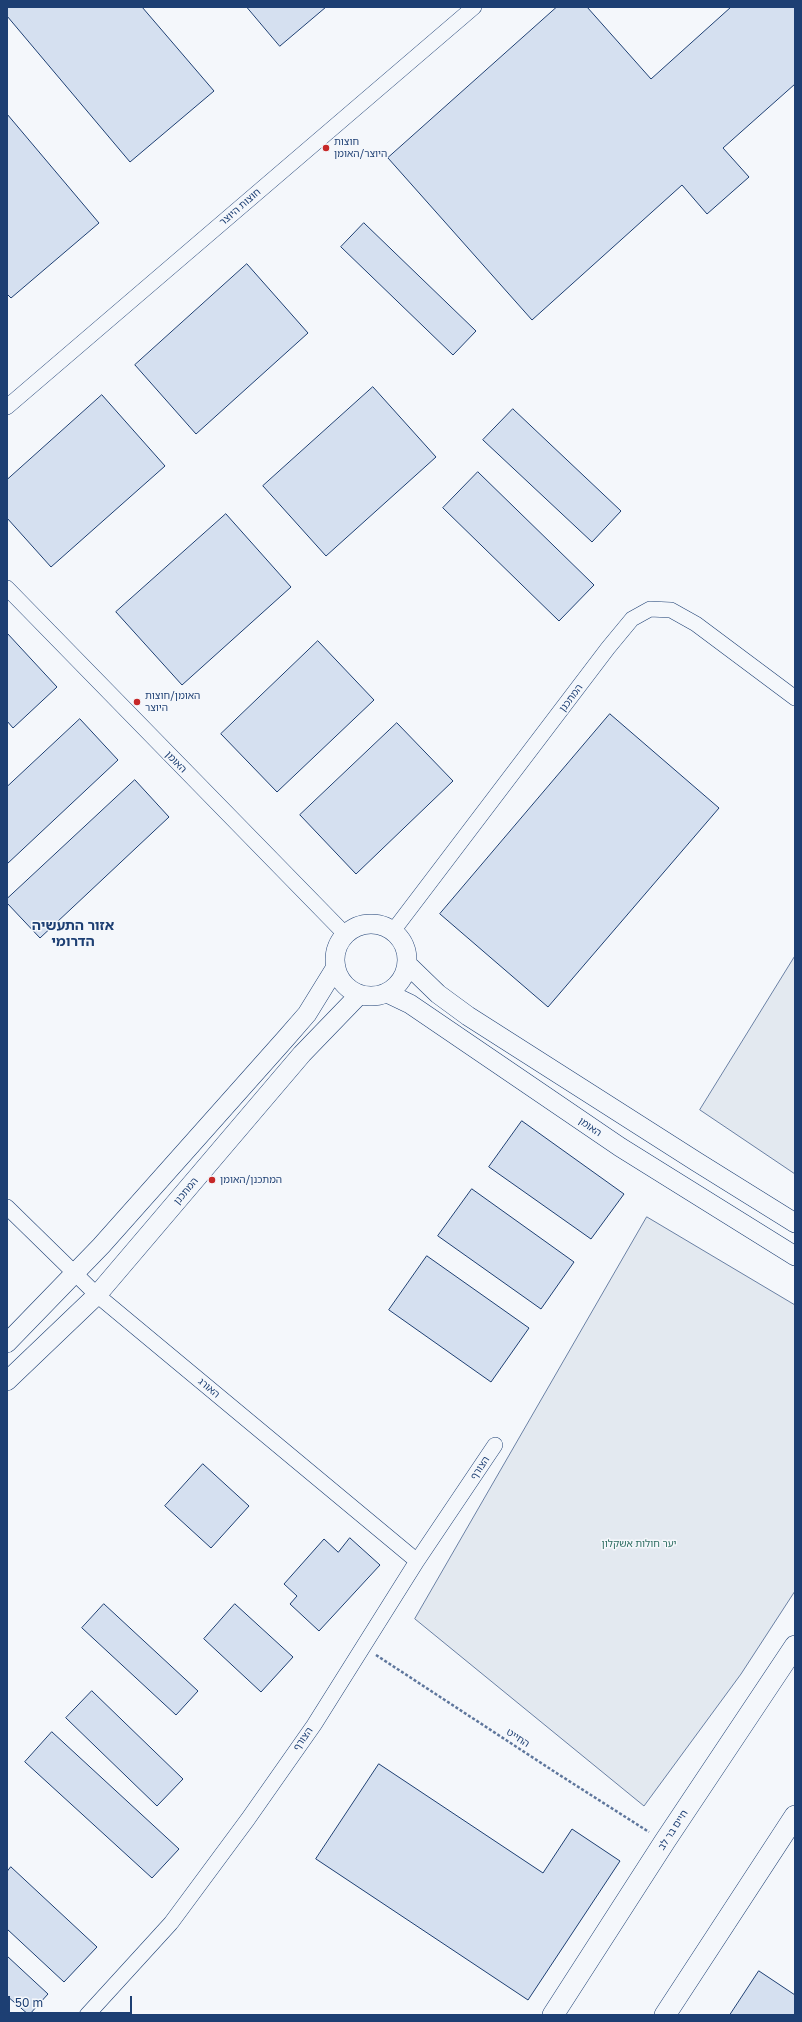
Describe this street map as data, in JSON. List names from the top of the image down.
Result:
{
  "streets": {
    "main road": ["חיים בר לב"],
    "street": [
      "חוצות היוצר",
      "המתכנן",
      "האומן",
      "האורג",
      "הצורף"
    ],
    "path": ["החייט"]
  },
  "crossings": [
    ["המתכנן", "האומן"],
    ["המתכנן", "האורג"],
    ["האורג", "הצורף"],
    ["הצורף", "החייט"],
    ["החייט", "חיים בר לב"]
  ],
  "districts": ["אזור התעשיה הדרומי"],
  "parks": ["יער חולות אשקלון"],
  "places": ["חוצות היוצר/האומן", "האומן/חוצות היוצר", "המתכנן/האומן"],
  "scale_bar": "50 m"
}
